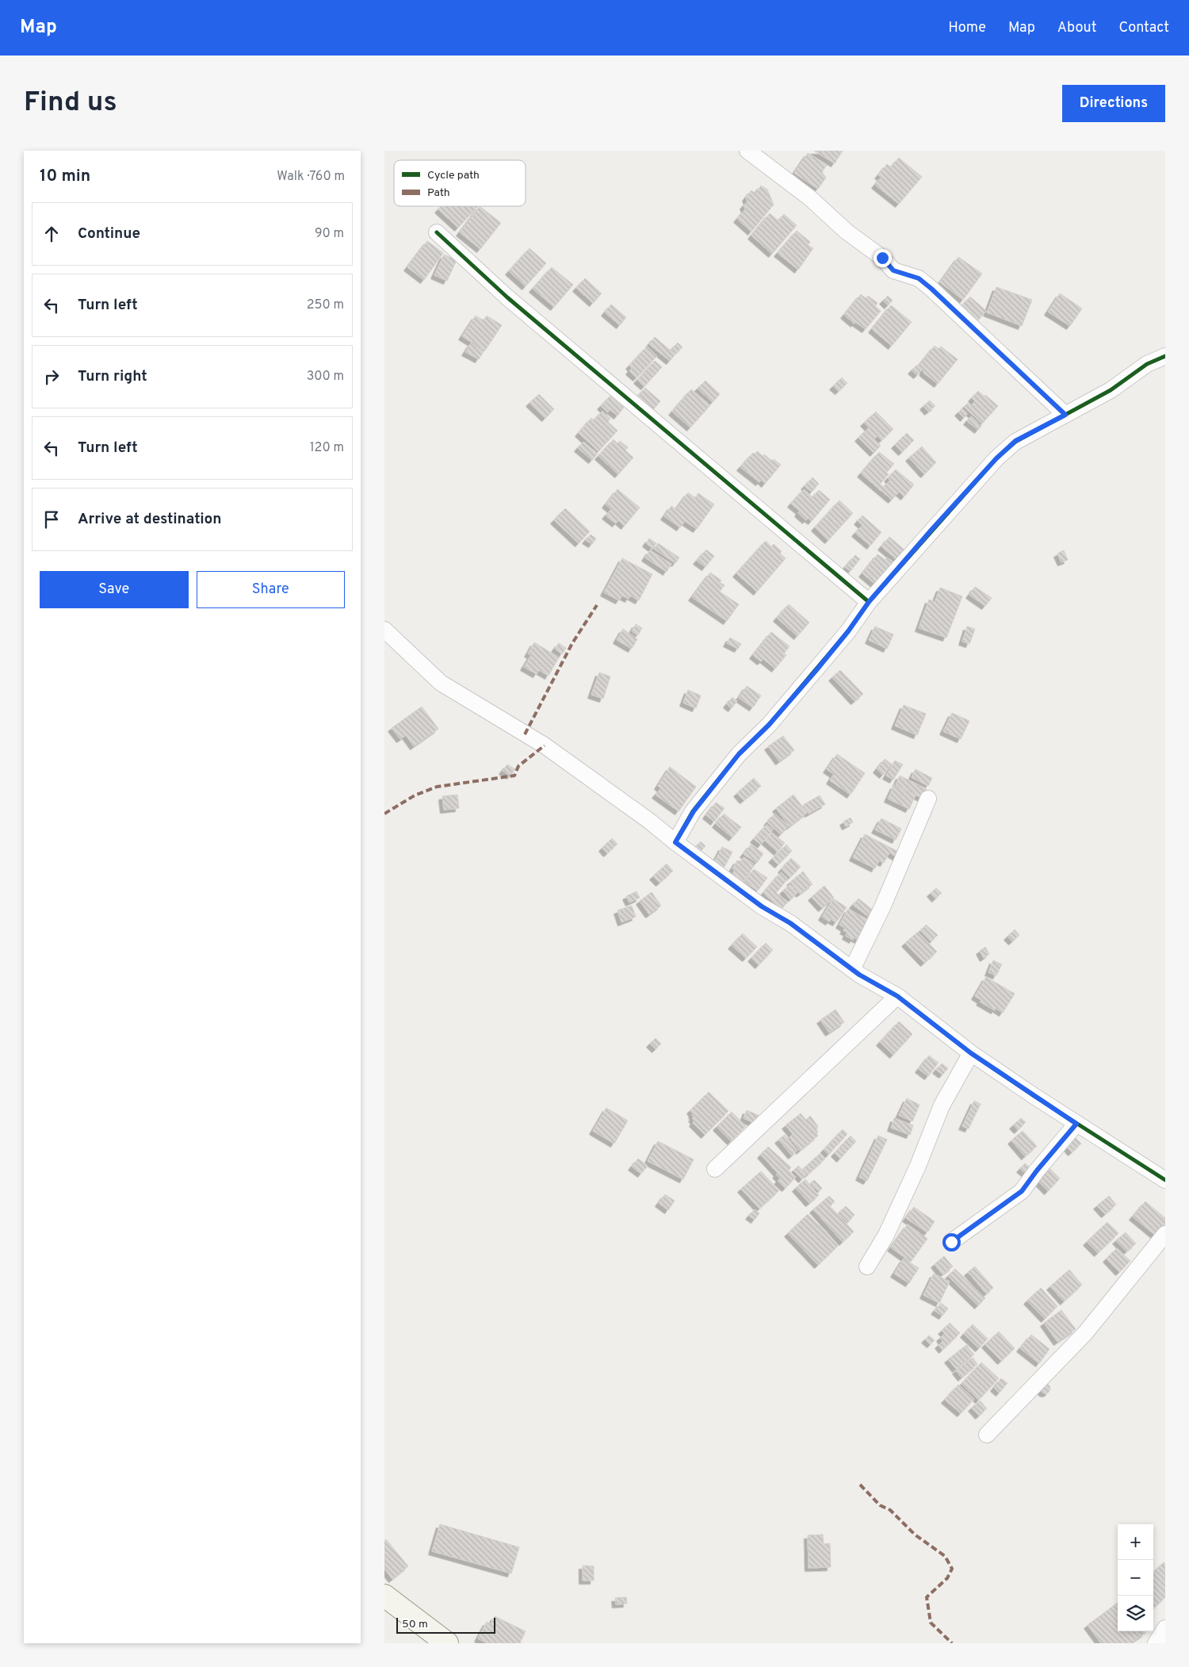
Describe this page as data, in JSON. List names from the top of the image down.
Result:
{
  "legend": ["Cycle path", "Path"],
  "scale_bar": "50 m",
  "page": {
    "header": "Map",
    "nav": [
      "Home",
      "Map",
      "About",
      "Contact"
    ],
    "buttons": [
      "Directions",
      ["Save", "Share"]
    ],
    "title": "Find us",
    "heading": ["10 min", "Walk · 760 m"],
    "list": [
      ["Continue", "90 m"],
      ["Turn left", "250 m"],
      ["Turn right", "300 m"],
      ["Turn left", "120 m"],
      "Arrive at destination"
    ],
    "map_buttons": ["+", "−"],
    "scale": "50 m"
  }
}
